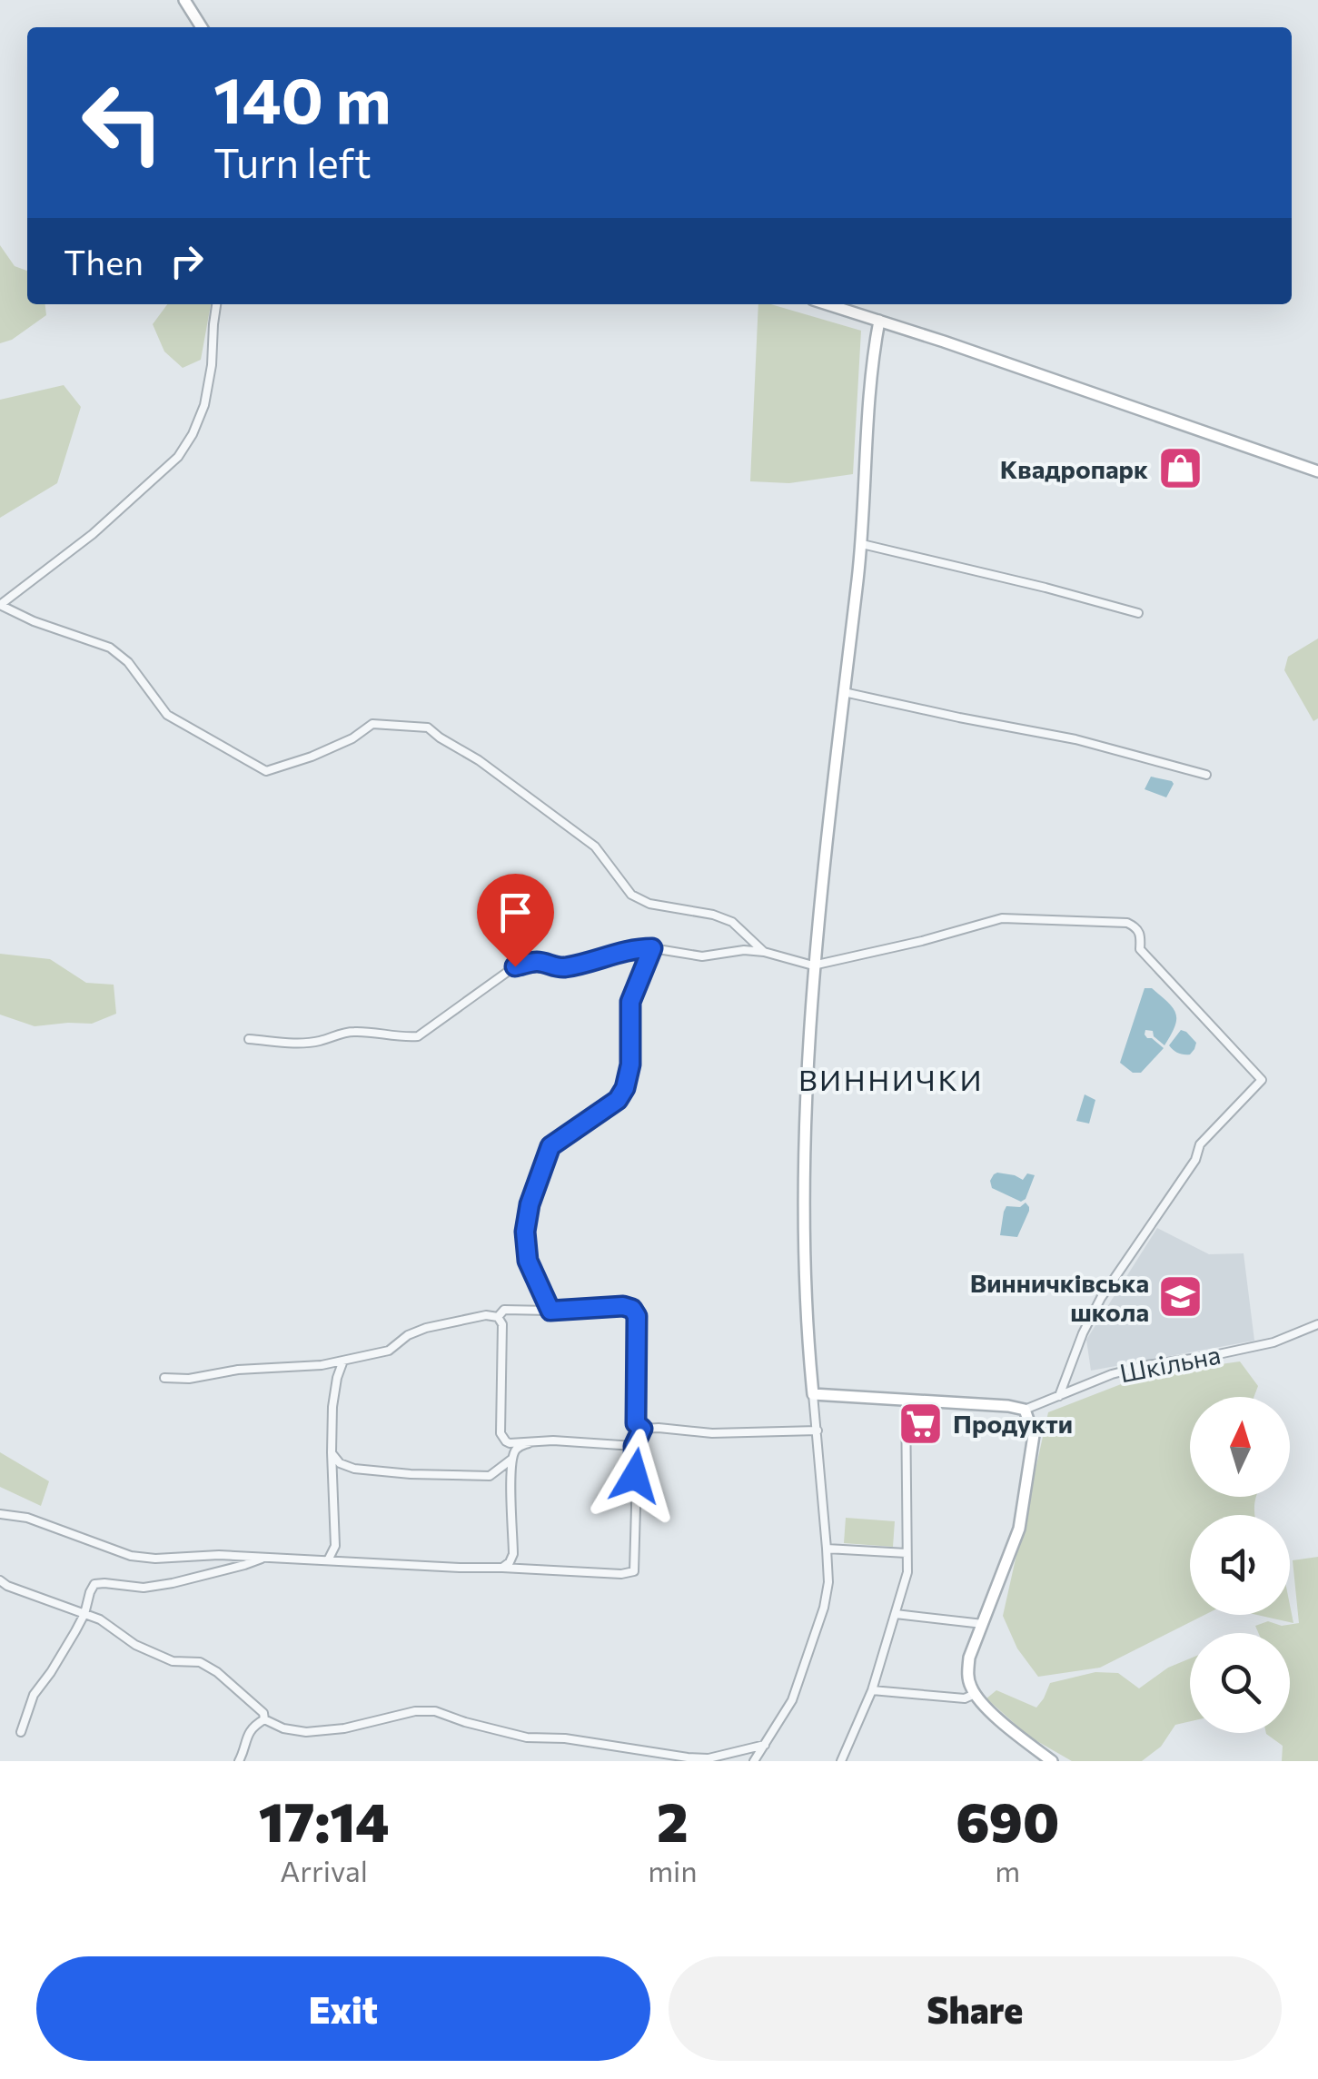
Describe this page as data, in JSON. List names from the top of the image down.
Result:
{
  "streets": {
    "street": ["Шкільна"]
  },
  "districts": ["ВИННИЧКИ"],
  "places": {
    "shop": ["Квадропарк"],
    "school or university": ["Винничківська школа"],
    "supermarket": ["Продукти"]
  },
  "north": "top",
  "page": {
    "turn": ["140 m", "Turn left"],
    "then": "Then",
    "eta": [
      "17:14",
      "Arrival",
      "2",
      "min",
      "690",
      "m"
    ],
    "buttons": ["Exit", "Share"]
  }
}
